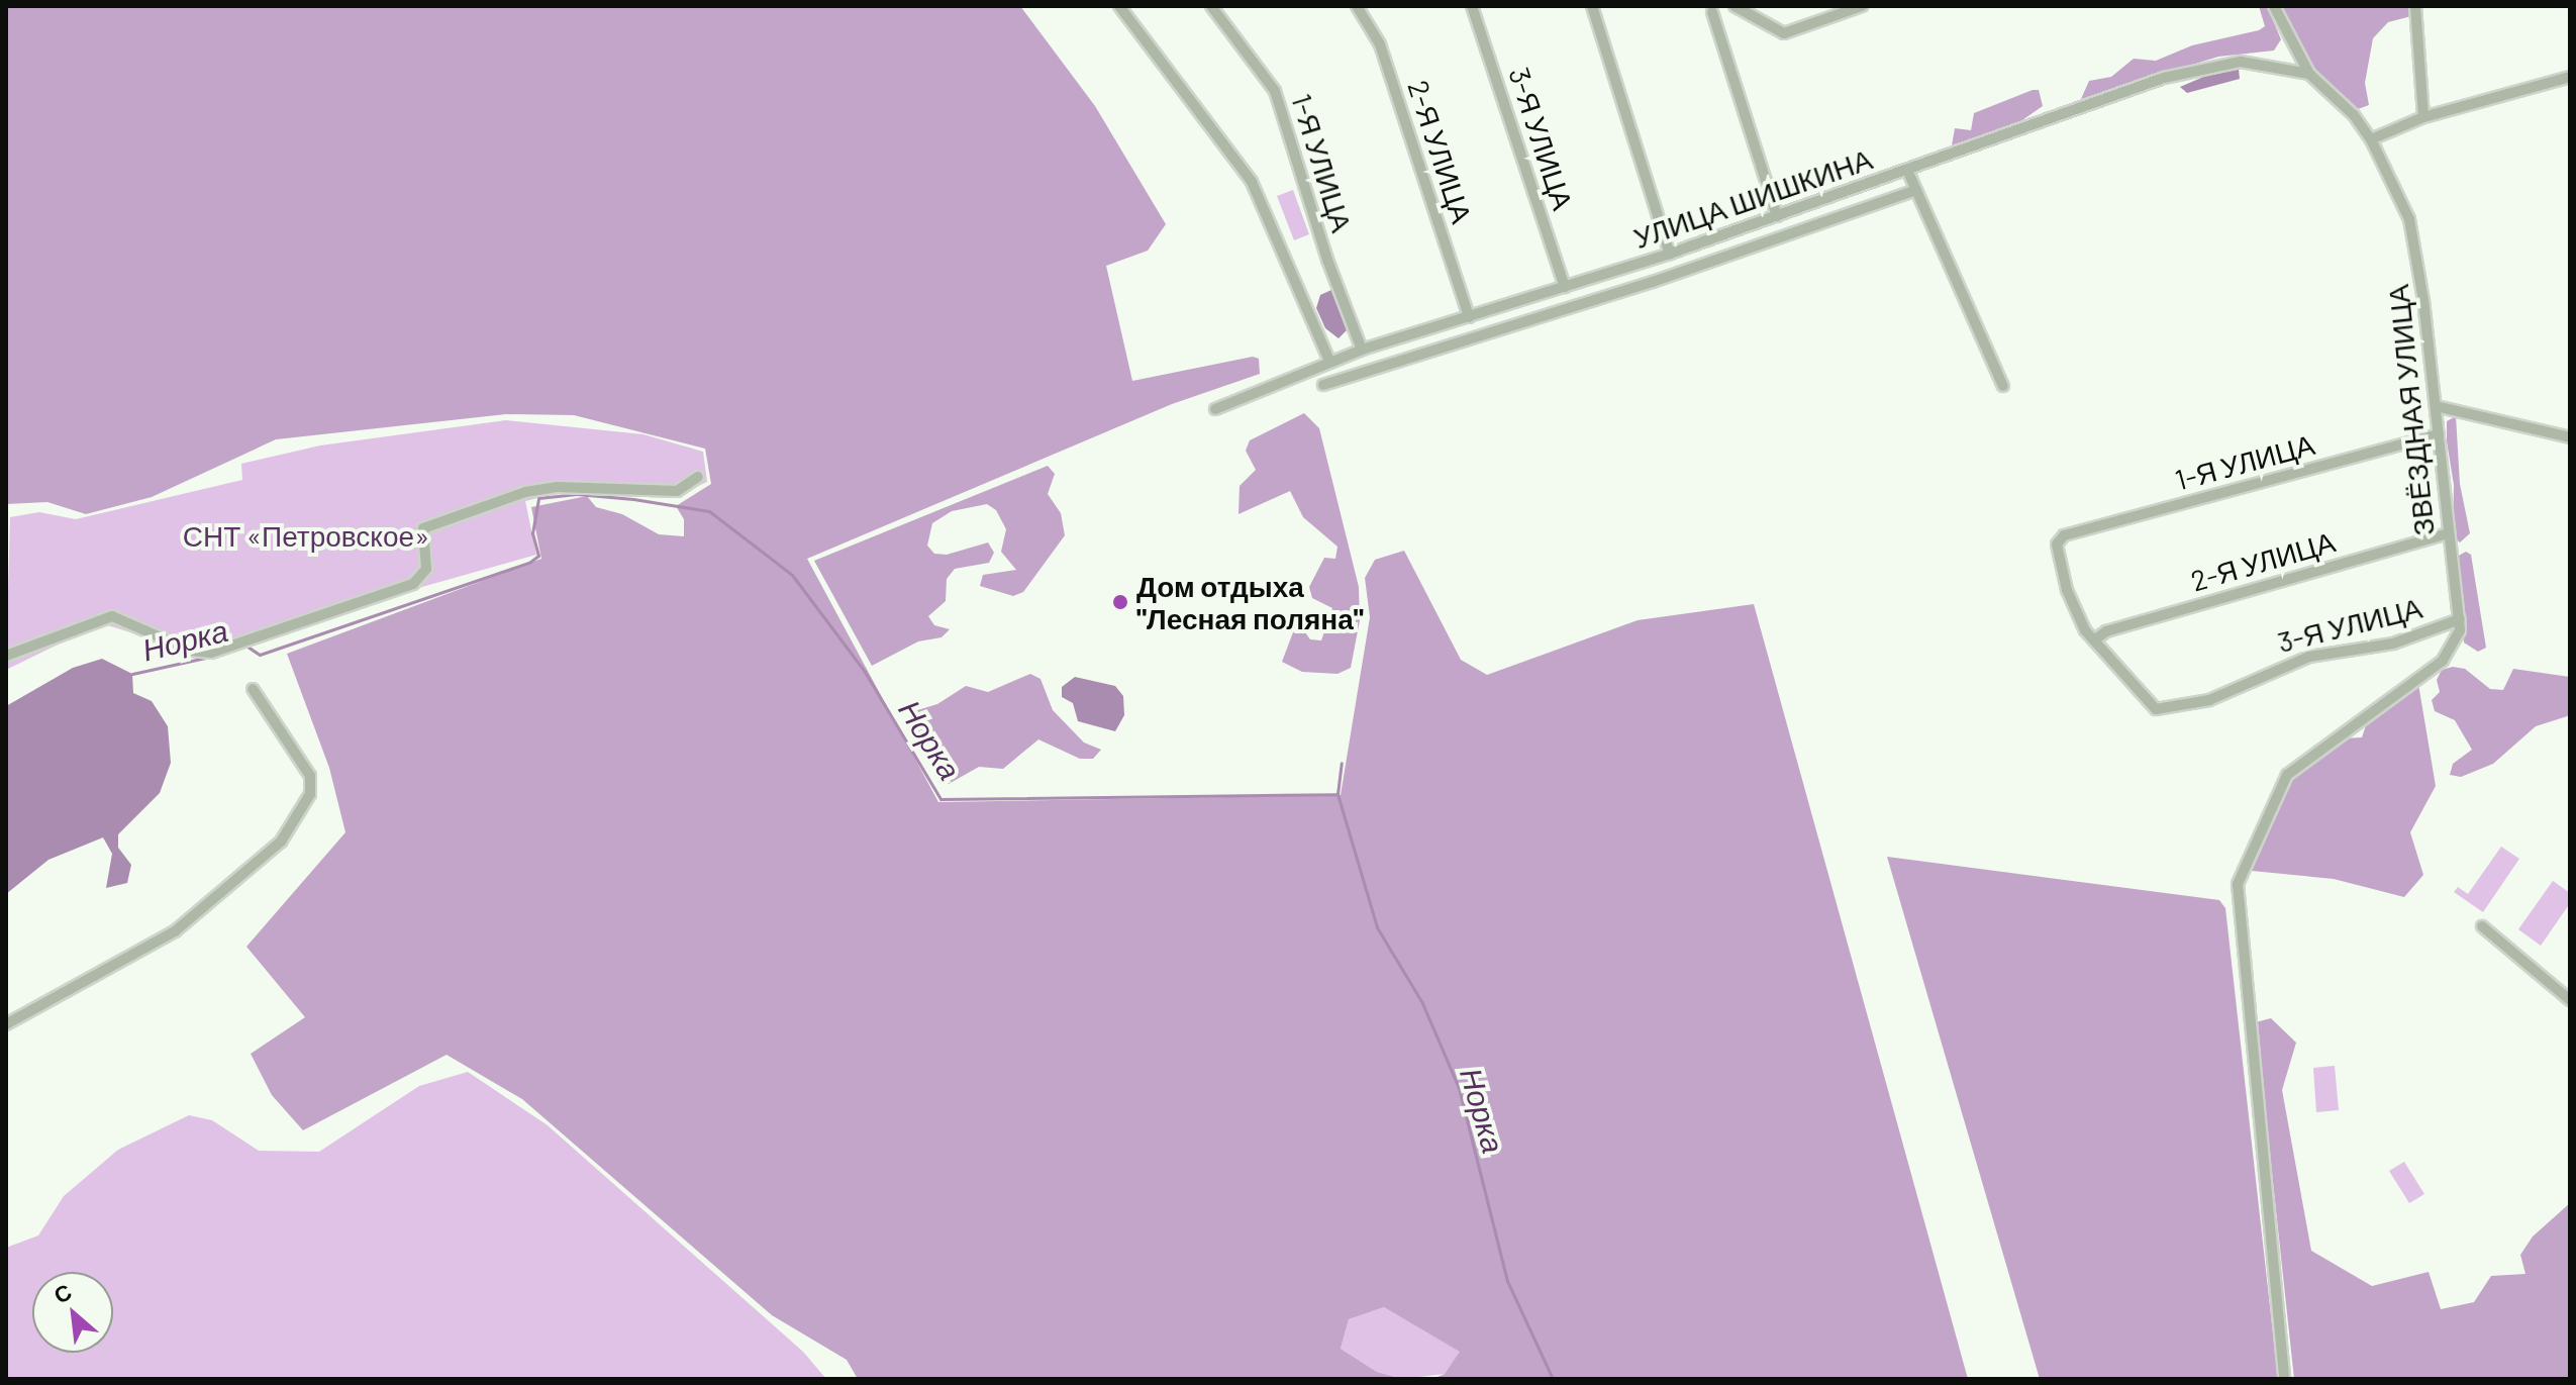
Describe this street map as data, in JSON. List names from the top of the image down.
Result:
{
  "streets": {
    "street": [
      "3-Я УЛИЦА",
      "2-Я УЛИЦА",
      "1-Я УЛИЦА",
      "УЛИЦА ШИШКИНА",
      "ЗВЁЗДНАЯ УЛИЦА"
    ]
  },
  "crossings": [
    ["3-Я УЛИЦА", "2-Я УЛИЦА"],
    ["3-Я УЛИЦА", "1-Я УЛИЦА"],
    ["3-Я УЛИЦА", "УЛИЦА ШИШКИНА"],
    ["3-Я УЛИЦА", "ЗВЁЗДНАЯ УЛИЦА"],
    ["2-Я УЛИЦА", "1-Я УЛИЦА"],
    ["2-Я УЛИЦА", "УЛИЦА ШИШКИНА"],
    ["2-Я УЛИЦА", "ЗВЁЗДНАЯ УЛИЦА"],
    ["1-Я УЛИЦА", "УЛИЦА ШИШКИНА"],
    ["1-Я УЛИЦА", "ЗВЁЗДНАЯ УЛИЦА"],
    ["УЛИЦА ШИШКИНА", "ЗВЁЗДНАЯ УЛИЦА"]
  ],
  "water": ["Норка"],
  "parks": ["СНТ «Петровское»"],
  "places": ["Дом отдыха \"Лесная поляна\""],
  "north": "top left"
}
